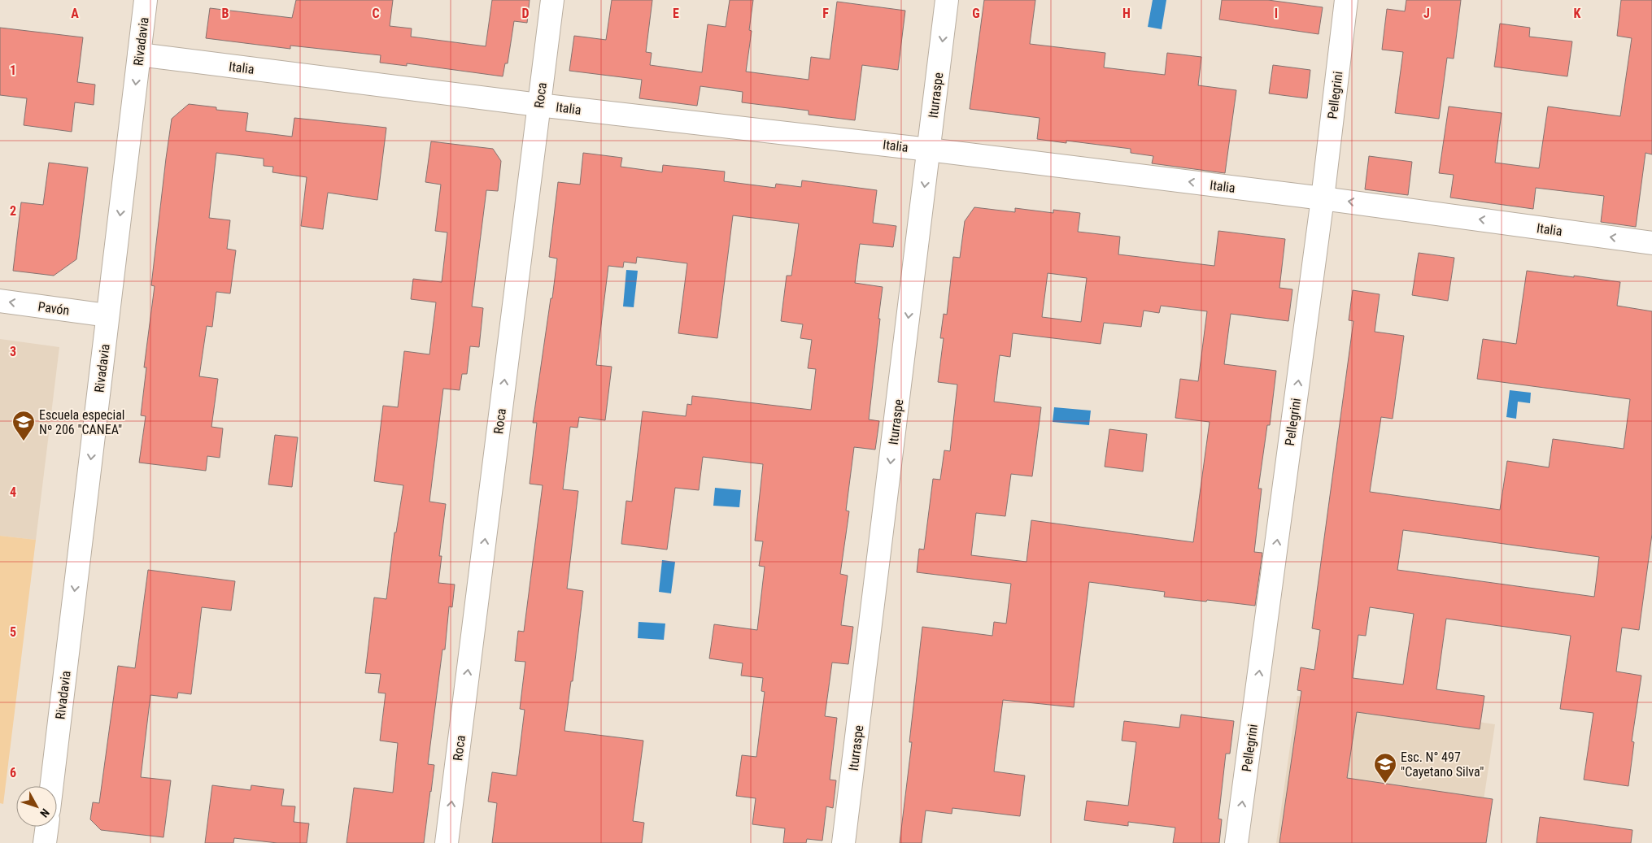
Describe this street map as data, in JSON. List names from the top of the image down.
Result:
{
  "streets": {
    "street": [
      "Rivadavia",
      "Italia",
      "Roca",
      "Iturraspe",
      "Pellegrini",
      "Pavón"
    ]
  },
  "crossings": [
    ["Rivadavia", "Italia"],
    ["Rivadavia", "Pavón"],
    ["Italia", "Roca"],
    ["Italia", "Iturraspe"],
    ["Italia", "Pellegrini"]
  ],
  "one_way": [
    "Rivadavia",
    "Italia",
    "Roca",
    "Iturraspe",
    "Pellegrini",
    "Pavón"
  ],
  "places": {
    "school or university": ["Escuela especial Nº 206 \"CANEA\"", "Esc. N° 497 \"Cayetano Silva\""]
  },
  "north": "bottom right",
  "grid": {
    "columns": [
      "A",
      "B",
      "C",
      "D",
      "E",
      "F",
      "G",
      "H",
      "I",
      "J",
      "K"
    ],
    "rows": [
      "1",
      "2",
      "3",
      "4",
      "5",
      "6"
    ]
  }
}
